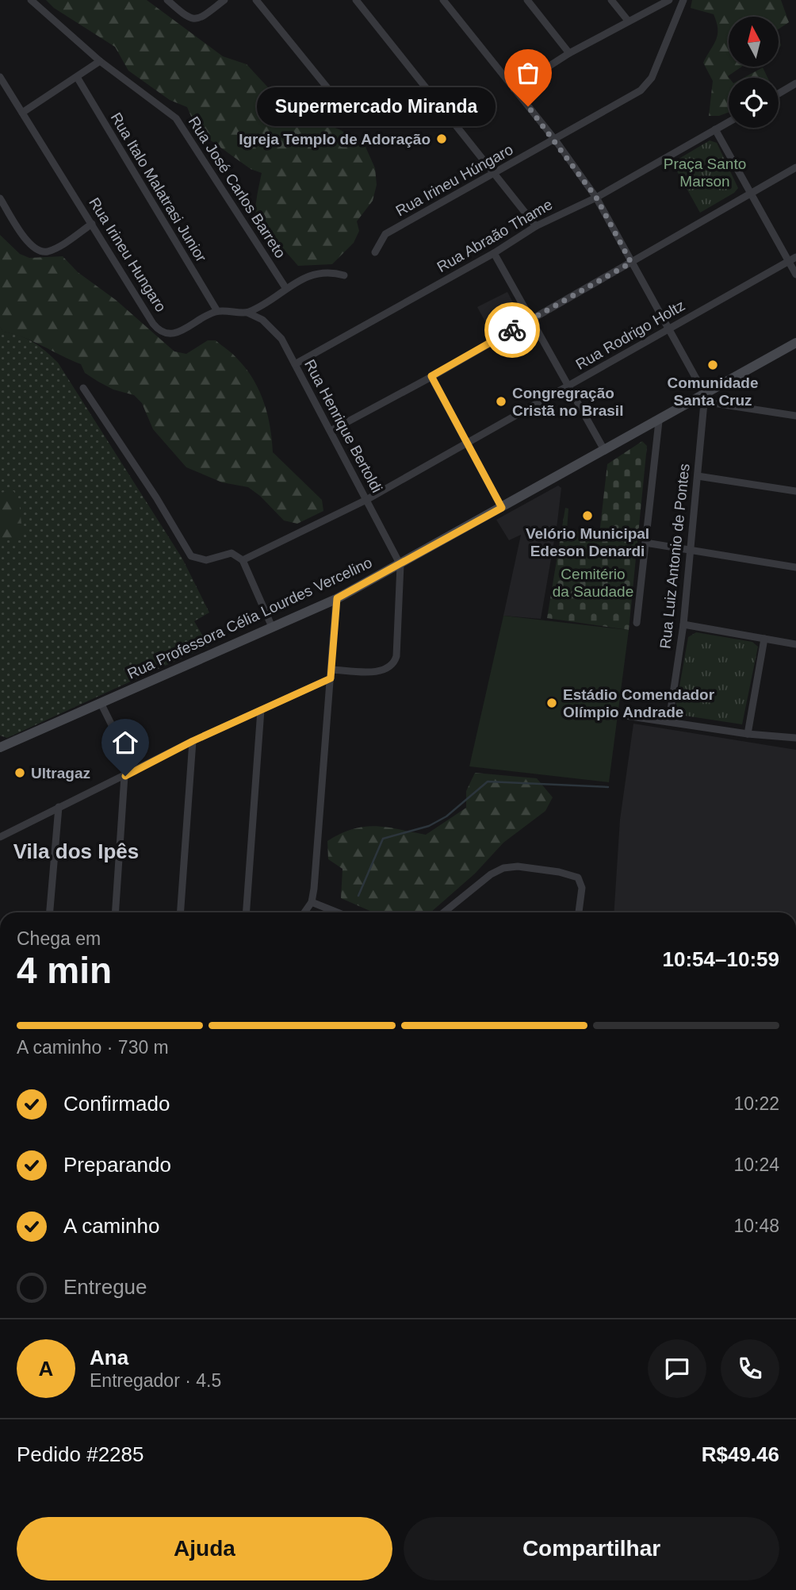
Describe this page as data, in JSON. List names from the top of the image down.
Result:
{
  "streets": {
    "main road": ["Rua Professora Célia Lourdes Vercelino"],
    "street": [
      "Rua Irineu Húngaro",
      "Rua Italo Malatrasi Junior",
      "Rua José Carlos Barreto",
      "Rua Abraão Thame",
      "Rua Irineu Hungaro",
      "Rua Rodrigo Holtz",
      "Rua Henrique Bertoldi",
      "Rua Luiz Antonio de Pontes"
    ]
  },
  "crossings": [
    ["Rua Italo Malatrasi Junior", "Rua Irineu Hungaro"],
    ["Rua Abraão Thame", "Rua Henrique Bertoldi"],
    ["Rua Irineu Hungaro", "Rua Henrique Bertoldi"],
    ["Rua Rodrigo Holtz", "Rua Henrique Bertoldi"],
    ["Rua Henrique Bertoldi", "Rua Professora Célia Lourdes Vercelino"],
    ["Rua Luiz Antonio de Pontes", "Rua Professora Célia Lourdes Vercelino"]
  ],
  "districts": ["Vila dos Ipês"],
  "parks": ["Praça Santo Marson", "Cemitério da Saudade"],
  "places": [
    "Supermercado Miranda",
    "Igreja Templo de Adoração",
    "Comunidade Santa Cruz",
    "Congregração Cristã no Brasil",
    "Velório Municipal Edeson Denardi",
    "Estádio Comendador Olímpio Andrade",
    "Ultragaz"
  ],
  "north": "top",
  "page": {
    "bubble": "Supermercado Miranda",
    "heading": ["4 min", "Chega em", "10:54–10:59"],
    "panel": [
      "Ana",
      "Entregador · 4.5",
      "Pedido #2285",
      "R$49.46"
    ],
    "bar": "A caminho · 730 m",
    "list": [
      ["Confirmado", "10:22"],
      ["Preparando", "10:24"],
      ["A caminho", "10:48"],
      "Entregue"
    ],
    "round": "A",
    "buttons": ["Ajuda", "Compartilhar"]
  }
}
